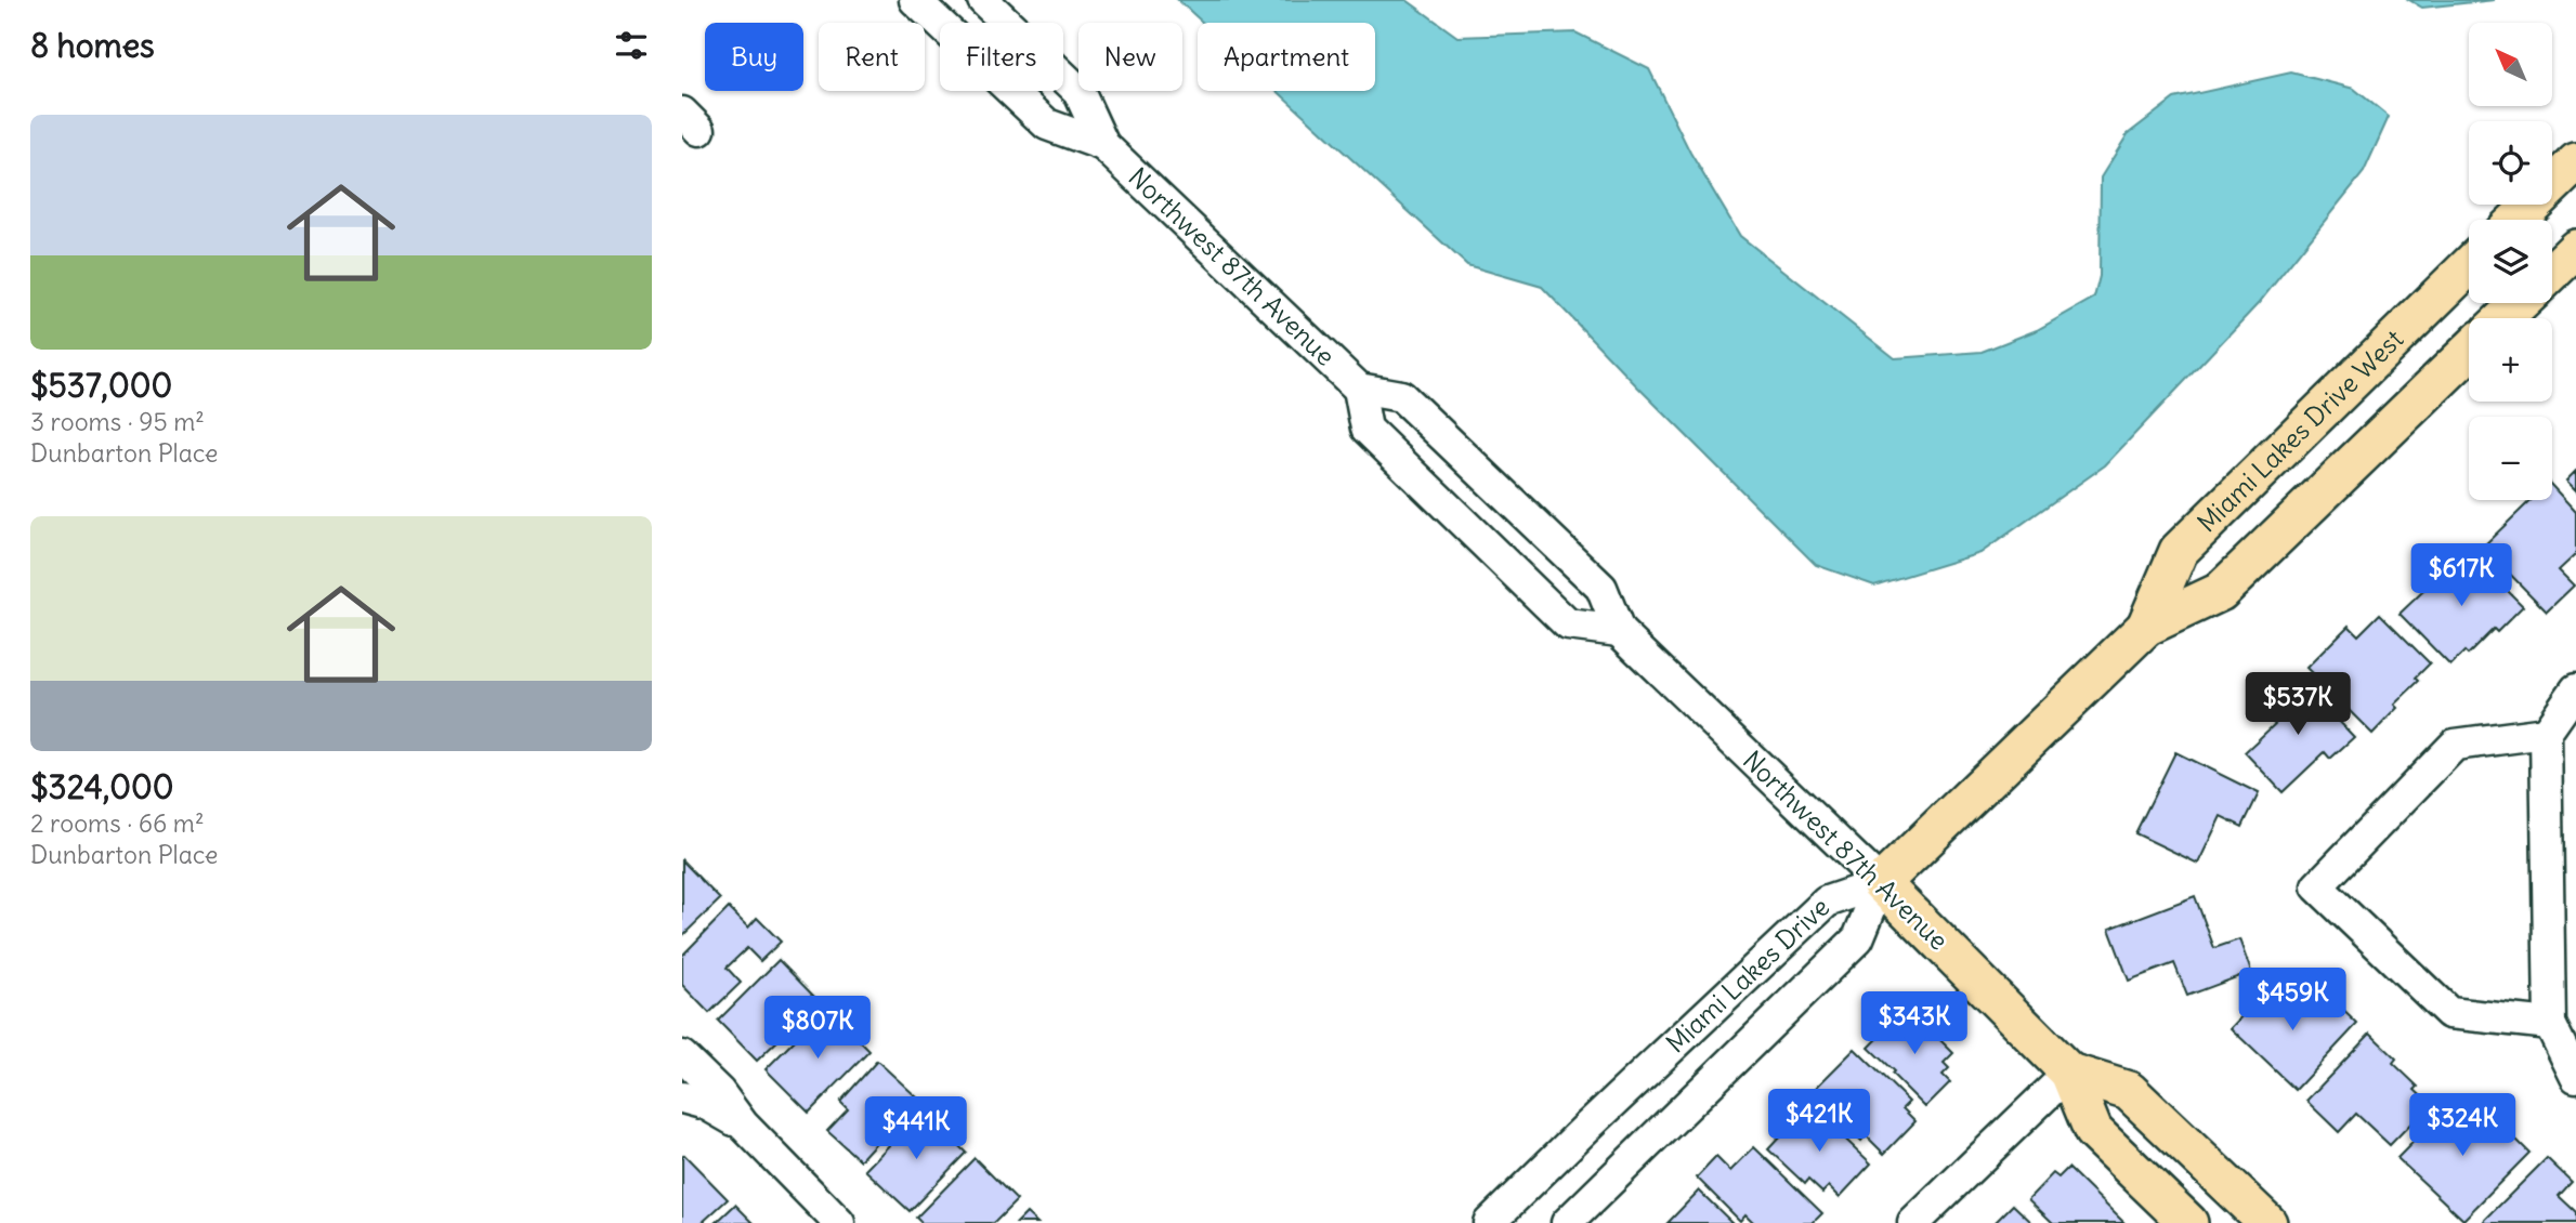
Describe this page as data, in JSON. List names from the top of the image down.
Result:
{
  "streets": {
    "main road": ["Northwest 87th Avenue", "Miami Lakes Drive West"],
    "street": ["Miami Lakes Drive"]
  },
  "crossings": [
    ["Northwest 87th Avenue", "Miami Lakes Drive West"],
    ["Northwest 87th Avenue", "Miami Lakes Drive"],
    ["Miami Lakes Drive West", "Miami Lakes Drive"]
  ],
  "north": "top left",
  "page": {
    "heading": "8 homes",
    "map_buttons": ["+", "−"],
    "chip": [
      "Buy",
      "Rent",
      "Filters",
      "New",
      "Apartment"
    ],
    "list": [
      {
        "name": "$537,000",
        "note": "3 rooms · 95 m² · Dunbarton Place"
      },
      {
        "name": "$324,000",
        "note": "2 rooms · 66 m² · Dunbarton Place"
      }
    ],
    "price": [
      "$617K",
      "$537K",
      "$459K",
      "$343K",
      "$807K",
      "$421K",
      "$324K",
      "$441K"
    ]
  }
}
